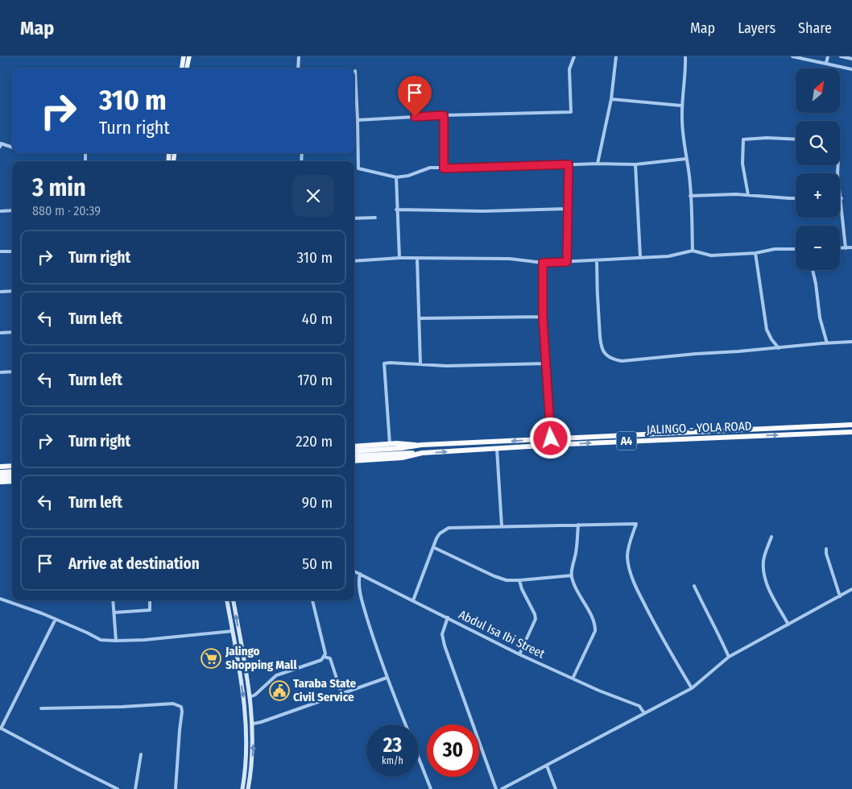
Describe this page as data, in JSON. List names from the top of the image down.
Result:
{
  "streets": {
    "highway": ["JALINGO - YOLA ROAD", "A4"],
    "street": ["Abdul Isa Ibi Street"]
  },
  "crossings": [
    ["JALINGO - YOLA ROAD", "A4"]
  ],
  "places": {
    "supermarket": ["Jalingo Shopping Mall"],
    "public building": ["Taraba State Civil Service"]
  },
  "north": "top right",
  "page": {
    "header": "Map",
    "nav": ["Map", "Layers", "Share"],
    "map_buttons": ["+", "−"],
    "turn": ["310 m", "Turn right"],
    "heading": ["3 min", "880 m · 20:39"],
    "list": [
      {
        "name": "Turn right",
        "value": "310 m"
      },
      {
        "name": "Turn left",
        "value": "40 m"
      },
      {
        "name": "Turn left",
        "value": "170 m"
      },
      {
        "name": "Turn right",
        "value": "220 m"
      },
      {
        "name": "Turn left",
        "value": "90 m"
      },
      {
        "name": "Arrive at destination",
        "value": "50 m"
      }
    ],
    "speed": "23 km/h",
    "limit": "30"
  }
}
